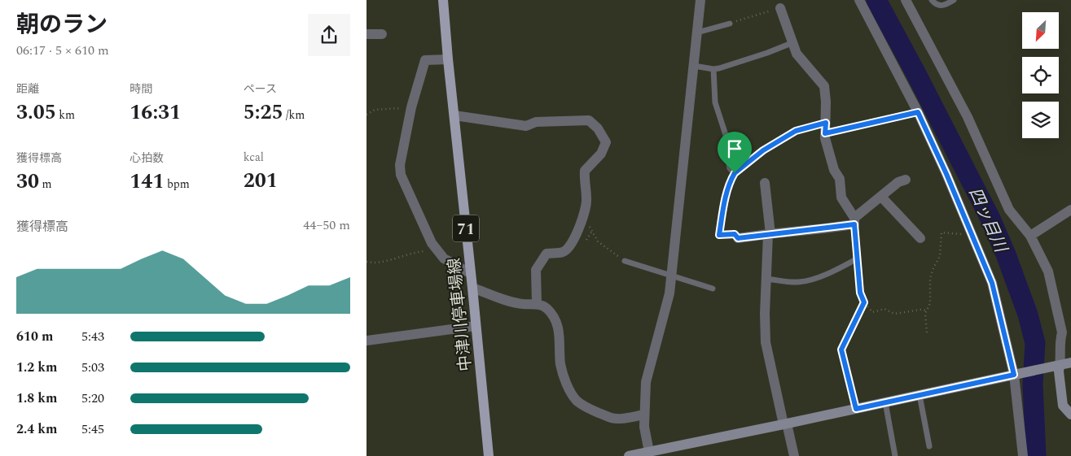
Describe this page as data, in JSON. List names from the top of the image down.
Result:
{
  "streets": {
    "main road": ["71", "中津川停車場線"]
  },
  "water": ["四ッ目川"],
  "north": "bottom left",
  "page": {
    "heading": ["朝のラン", "06:17 · 5 × 610 m"],
    "stats": [
      ["距離", "3.05 km"],
      ["時間", "16:31"],
      ["ペース", "5:25 /km"],
      ["獲得標高", "30 m"],
      ["心拍数", "141 bpm"],
      ["kcal", "201"]
    ],
    "chart": ["獲得標高", "44–50 m"],
    "list": [
      {
        "name": "610 m",
        "note": "5:43"
      },
      {
        "name": "1.2 km",
        "note": "5:03"
      },
      {
        "name": "1.8 km",
        "note": "5:20"
      },
      {
        "name": "2.4 km",
        "note": "5:45"
      }
    ]
  }
}
